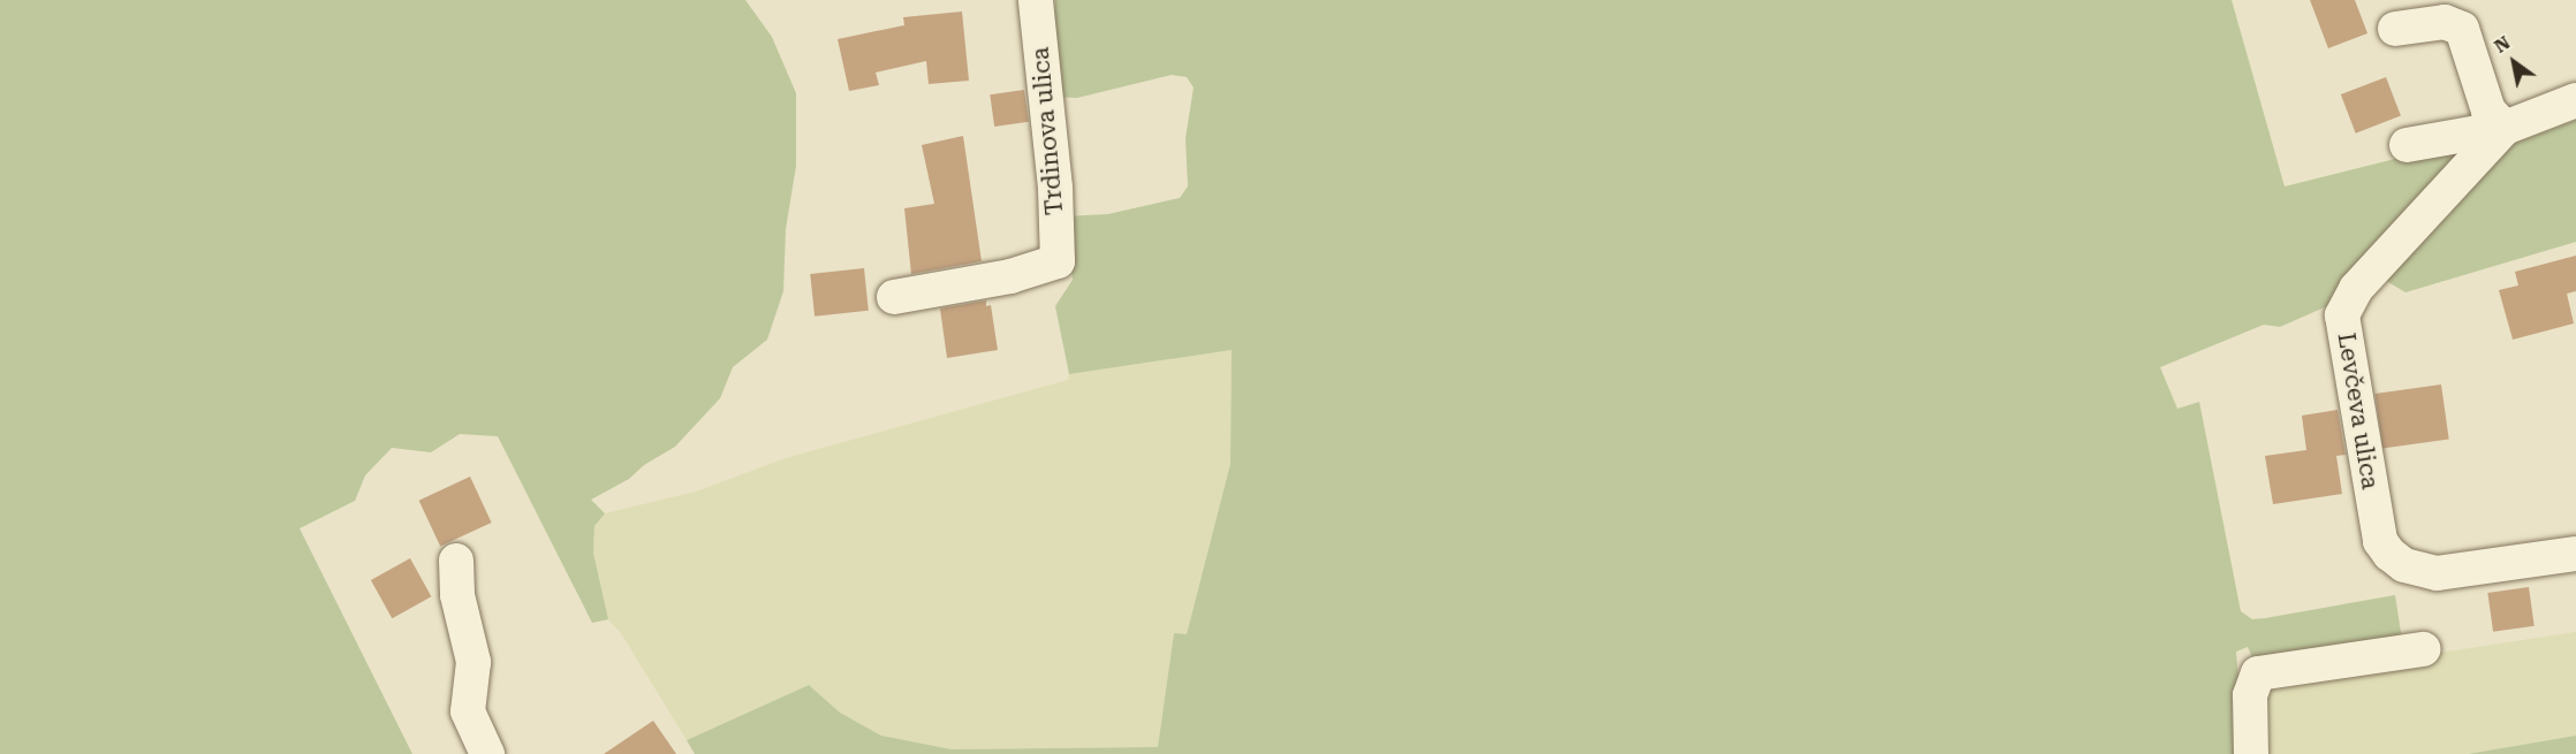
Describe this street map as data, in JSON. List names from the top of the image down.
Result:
{
  "streets": {
    "street": ["Trdinova ulica", "Levčeva ulica"]
  },
  "north": "top left"
}
